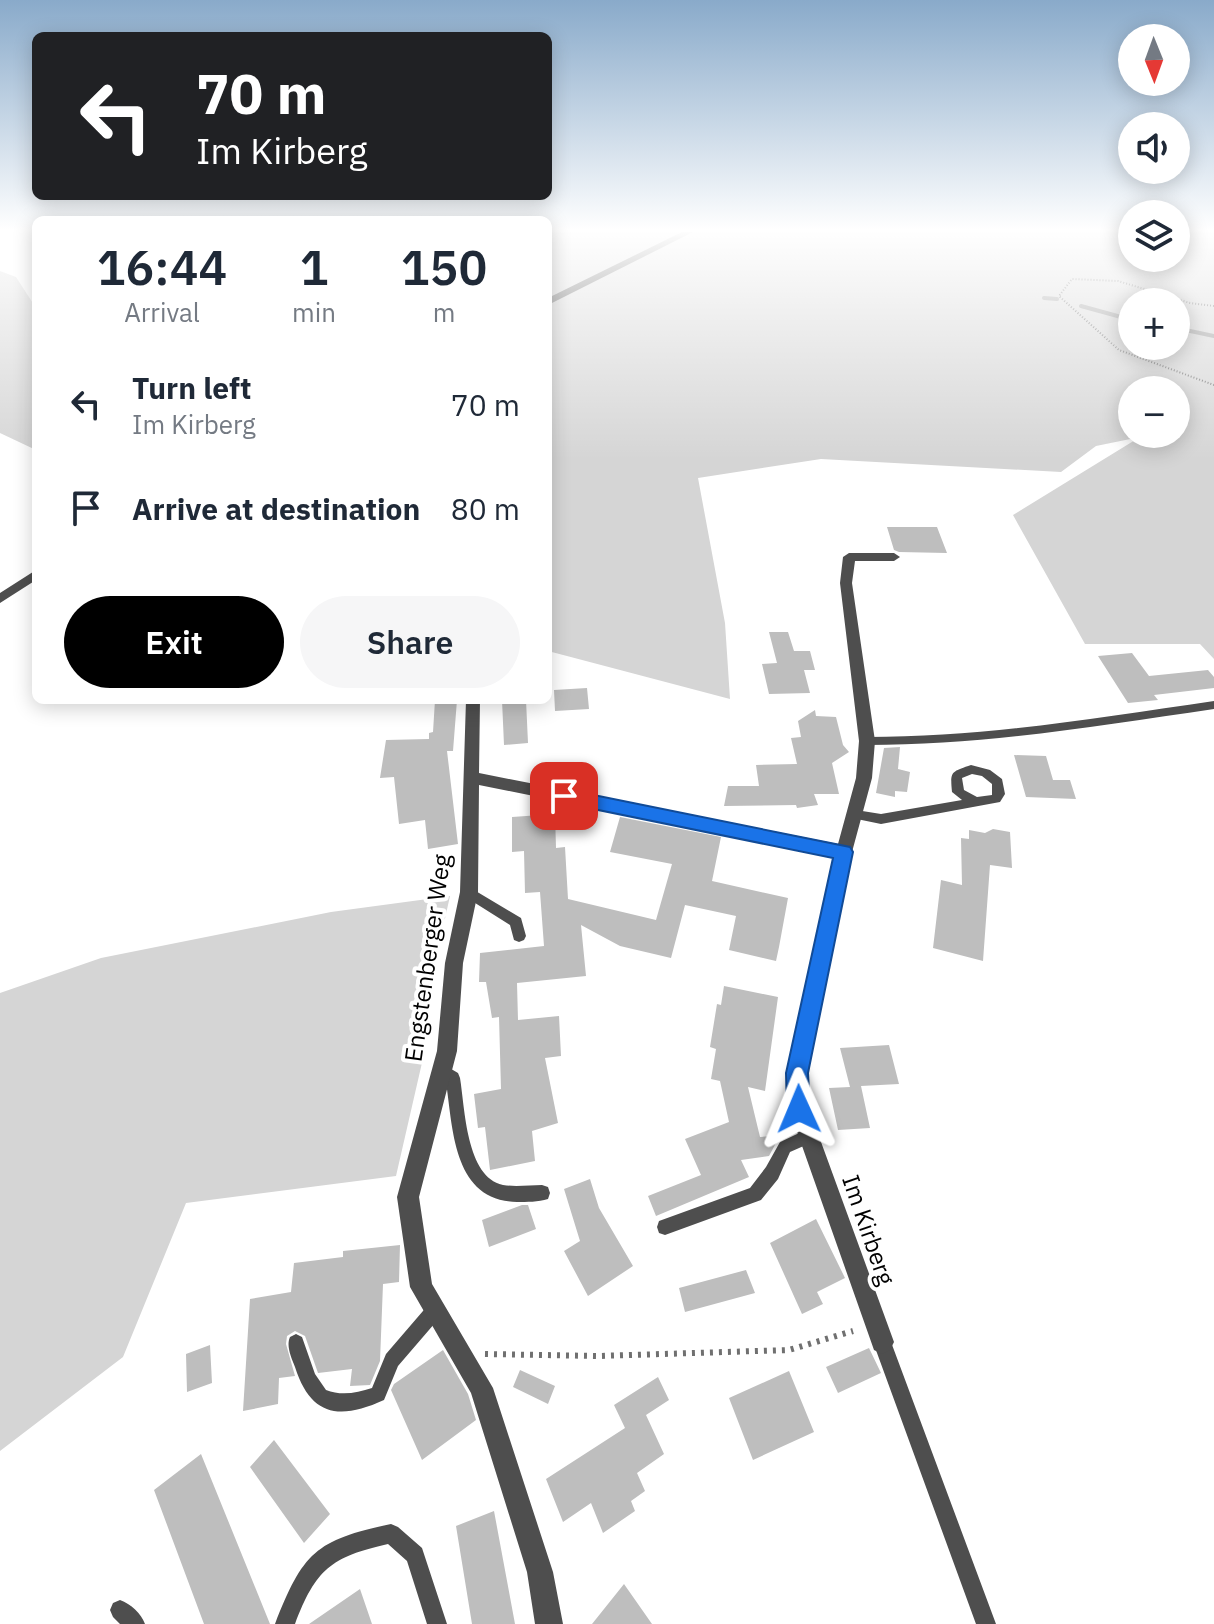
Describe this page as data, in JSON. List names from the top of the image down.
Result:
{
  "streets": {
    "street": ["Engstenberger Weg", "Im Kirberg"]
  },
  "north": "bottom",
  "page": {
    "map_buttons": ["+", "−"],
    "turn": ["70 m", "Im Kirberg"],
    "eta": [
      "16:44",
      "Arrival",
      "1",
      "min",
      "150",
      "m"
    ],
    "list": [
      {
        "name": "Turn left",
        "note": "Im Kirberg",
        "value": "70 m"
      },
      {
        "name": "Arrive at destination",
        "value": "80 m"
      }
    ],
    "buttons": ["Exit", "Share"]
  }
}
